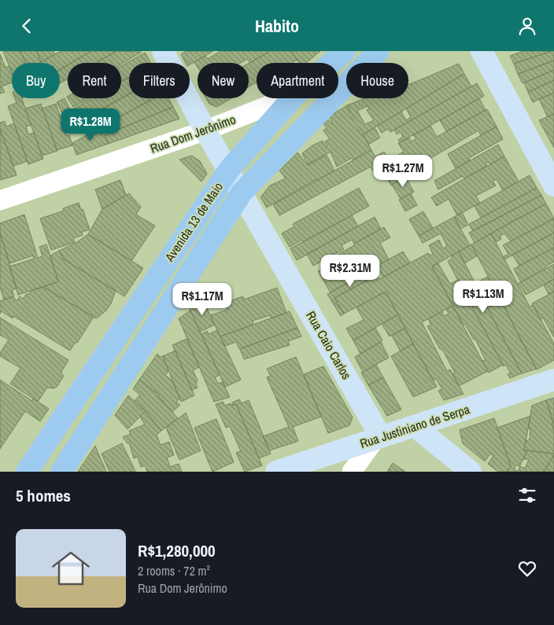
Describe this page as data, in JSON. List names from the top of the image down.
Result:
{
  "streets": {
    "main road": ["Avenida 13 de Maio"],
    "street": ["Rua Dom Jerônimo", "Rua Caio Carlos", "Rua Justiniano de Serpa"]
  },
  "crossings": [
    ["Avenida 13 de Maio", "Rua Caio Carlos"],
    ["Rua Caio Carlos", "Rua Justiniano de Serpa"]
  ],
  "page": {
    "header": "Habito",
    "chip": [
      "Buy",
      "Rent",
      "Filters",
      "New",
      "Apartment",
      "House"
    ],
    "price": [
      "R$1.28M",
      "R$1.27M",
      "R$2.31M",
      "R$1.13M",
      "R$1.17M"
    ],
    "heading": "5 homes",
    "list": [
      {
        "name": "R$1,280,000",
        "note": "2 rooms · 72 m² · Rua Dom Jerônimo"
      }
    ]
  }
}
